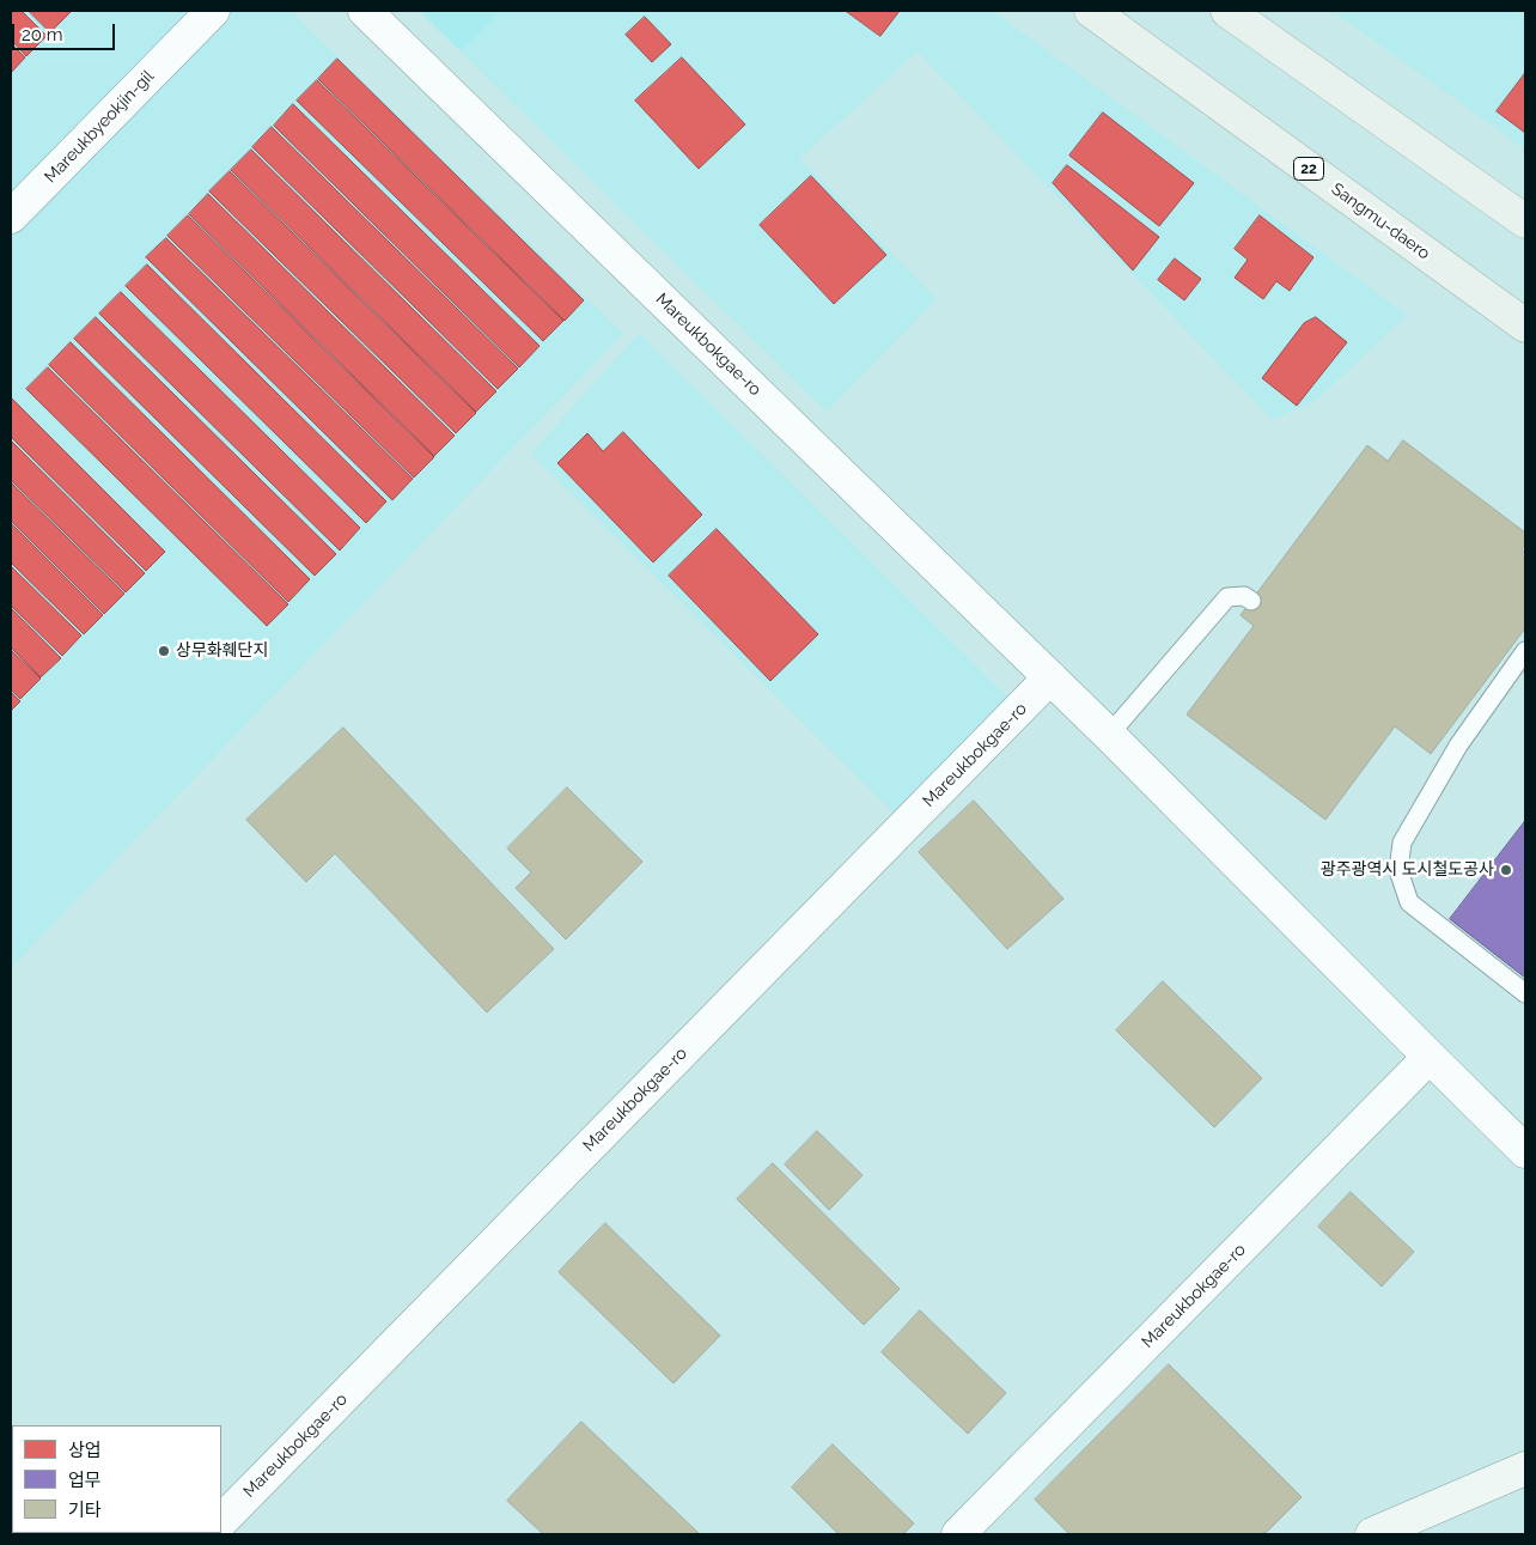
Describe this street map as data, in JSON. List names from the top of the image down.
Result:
{
  "streets": {
    "main road": ["22", "Sangmu-daero"],
    "street": ["Mareukbyeokjin-gil", "Mareukbokgae-ro"]
  },
  "places": ["상무화훼단지", "광주광역시 도시철도공사"],
  "legend": ["상업", "업무", "기타"],
  "scale_bar": "20 m"
}
